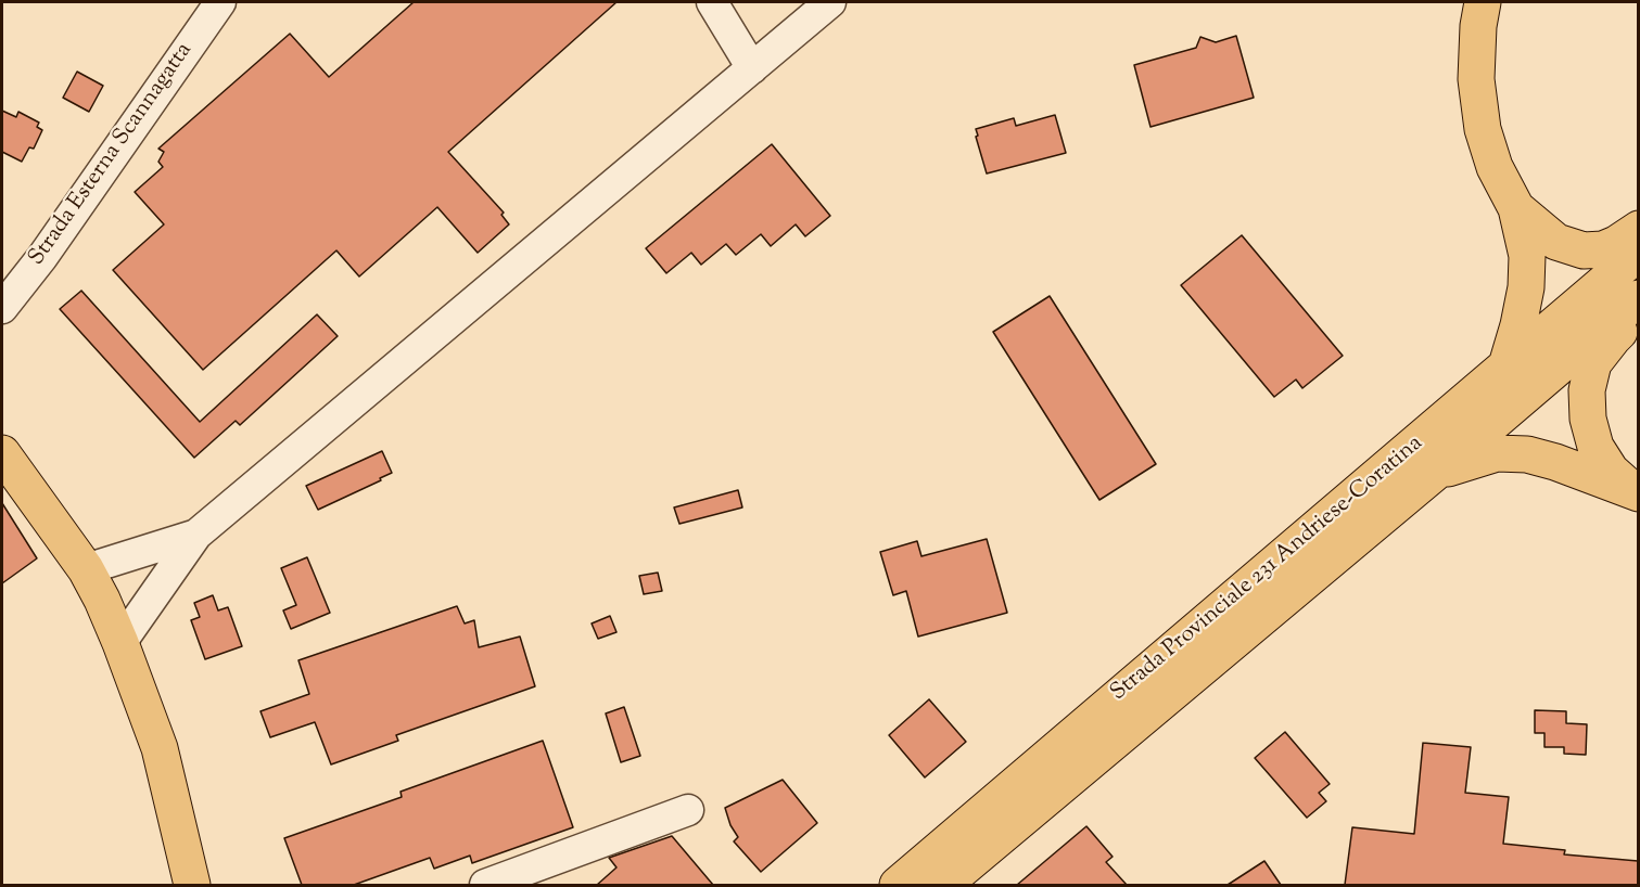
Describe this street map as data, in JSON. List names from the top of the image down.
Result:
{
  "streets": {
    "main road": ["Strada Provinciale 231 Andriese-Coratina"],
    "street": ["Strada Esterna Scannagatta"]
  }
}
